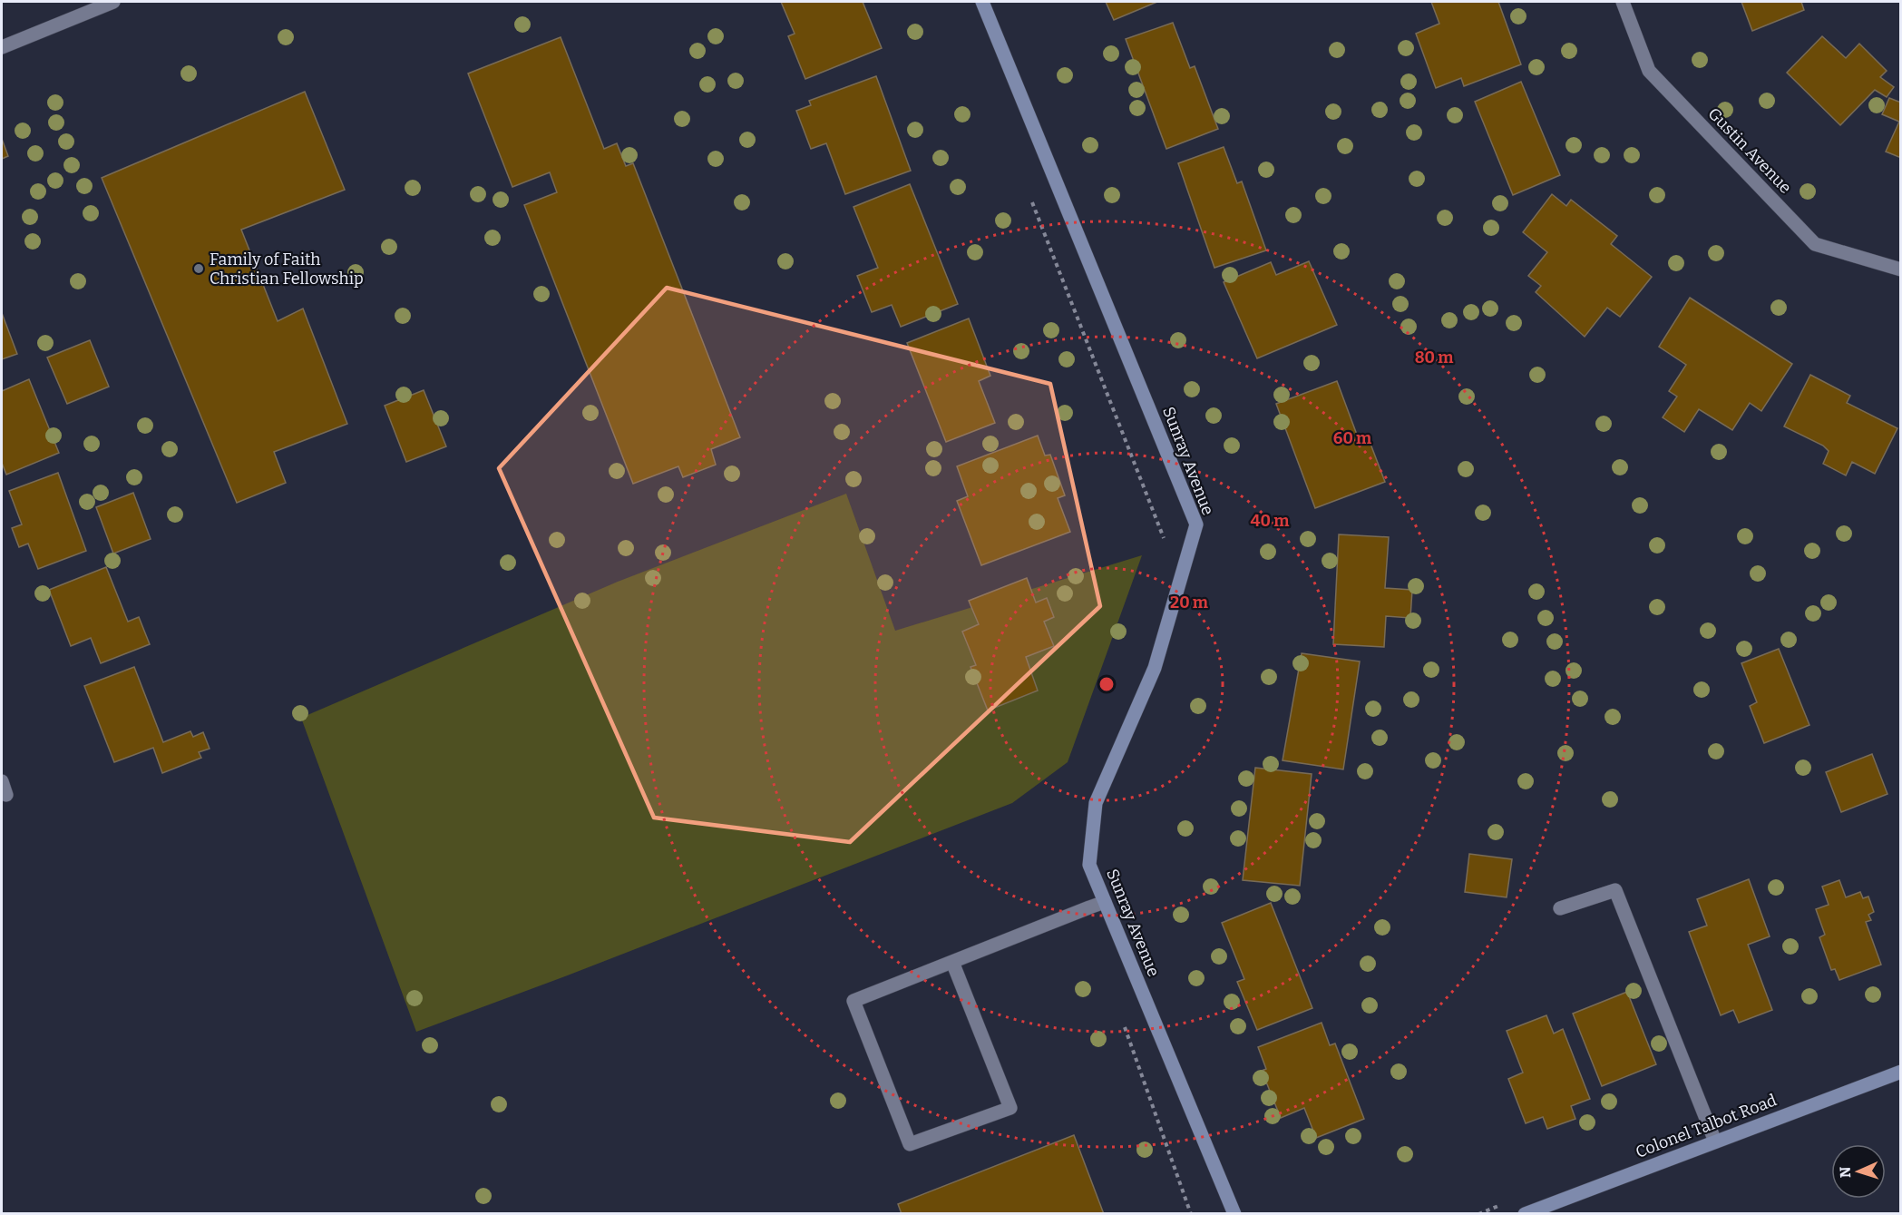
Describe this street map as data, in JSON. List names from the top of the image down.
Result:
{
  "streets": {
    "street": ["Gustin Avenue", "Sunray Avenue", "Colonel Talbot Road"]
  },
  "places": ["Family of Faith Christian Fellowship"],
  "north": "left",
  "rings": [
    "80 m",
    "60 m",
    "40 m",
    "20 m"
  ]
}
